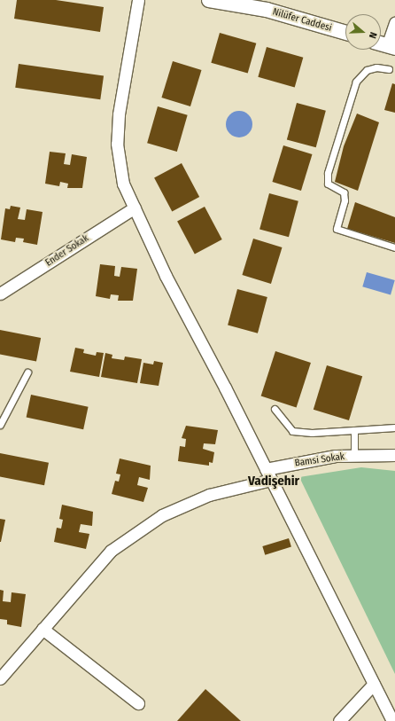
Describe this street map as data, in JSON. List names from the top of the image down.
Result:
{
  "streets": {
    "street": ["Nilüfer Caddesi", "Ender Sokak", "Bamsi Sokak"]
  },
  "districts": ["Vadişehir"],
  "north": "right"
}
